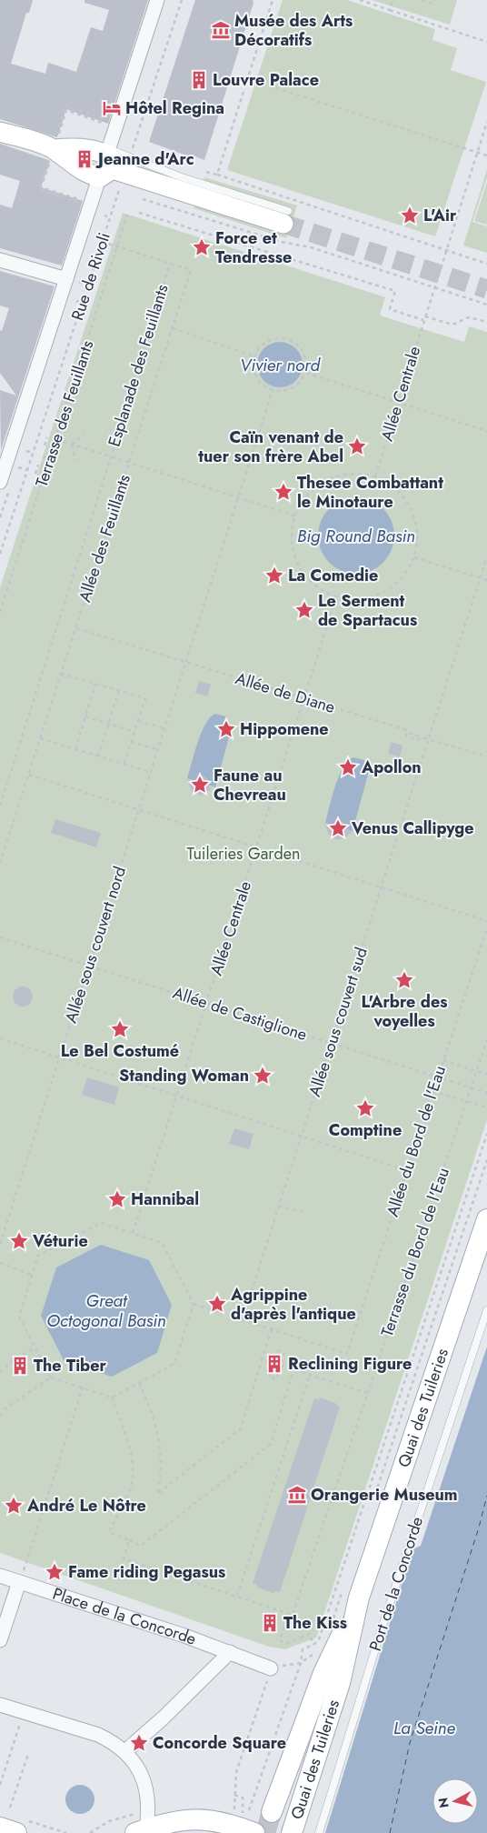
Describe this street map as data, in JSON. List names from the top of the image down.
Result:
{
  "streets": {
    "main road": ["Quai des Tuileries"],
    "street": ["Rue de Rivoli", "Place de la Concorde"],
    "lane": ["Port de la Concorde"],
    "path": [
      "Esplanade des Feuillants",
      "Allée Centrale",
      "Terrasse des Feuillants",
      "Allée des Feuillants",
      "Allée de Diane",
      "Allée sous couvert nord",
      "Allée de Castiglione",
      "Allée sous couvert sud",
      "Allée du Bord de l'Eau",
      "Terrasse du Bord de l'Eau"
    ]
  },
  "crossings": [
    ["Esplanade des Feuillants", "Allée des Feuillants"],
    ["Allée Centrale", "Allée de Diane"],
    ["Allée Centrale", "Allée de Castiglione"],
    ["Terrasse des Feuillants", "Allée des Feuillants"],
    ["Allée des Feuillants", "Allée de Diane"],
    ["Allée de Diane", "Allée sous couvert nord"],
    ["Allée de Diane", "Allée sous couvert sud"],
    ["Allée sous couvert nord", "Allée de Castiglione"],
    ["Allée de Castiglione", "Allée sous couvert sud"],
    ["Allée de Castiglione", "Allée du Bord de l'Eau"],
    ["Allée de Castiglione", "Terrasse du Bord de l'Eau"]
  ],
  "water": [
    "Vivier nord",
    "Big Round Basin",
    "Great Octogonal Basin",
    "La Seine"
  ],
  "parks": ["Tuileries Garden"],
  "places": {
    "museum": ["Musée des Arts Décoratifs", "Orangerie Museum"],
    "building": [
      "Louvre Palace",
      "Jeanne d'Arc",
      "Reclining Figure",
      "The Tiber",
      "The Kiss"
    ],
    "hotel": ["Hôtel Regina"],
    "place": [
      "L'Air",
      "Force et Tendresse",
      "Caïn venant de tuer son frère Abel",
      "Thesee Combattant le Minotaure",
      "La Comedie",
      "Le Serment de Spartacus",
      "Hippomene",
      "Apollon",
      "Faune au Chevreau",
      "Venus Callipyge",
      "L'Arbre des voyelles",
      "Le Bel Costumé",
      "Standing Woman",
      "Comptine",
      "Hannibal",
      "Véturie",
      "Agrippine d'après l'antique",
      "André Le Nôtre",
      "Fame riding Pegasus",
      "Concorde Square"
    ]
  },
  "north": "left"
}
